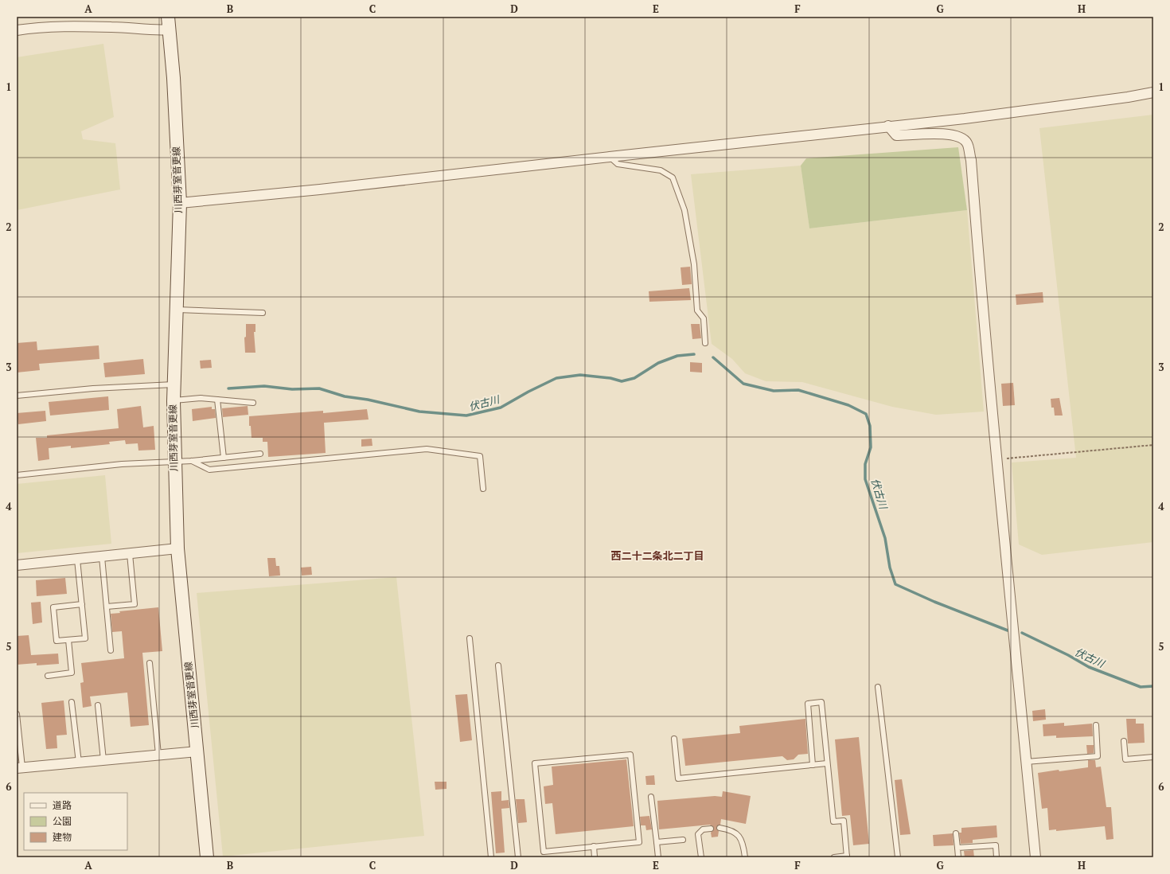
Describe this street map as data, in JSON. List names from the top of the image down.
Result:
{
  "streets": {
    "main road": ["川西芽室音更線"]
  },
  "districts": ["西二十二条北二丁目"],
  "water": ["伏古川"],
  "legend": ["道路", "公園", "建物"],
  "grid": {
    "columns": [
      "A",
      "B",
      "C",
      "D",
      "E",
      "F",
      "G",
      "H"
    ],
    "rows": [
      "1",
      "2",
      "3",
      "4",
      "5",
      "6"
    ]
  }
}
